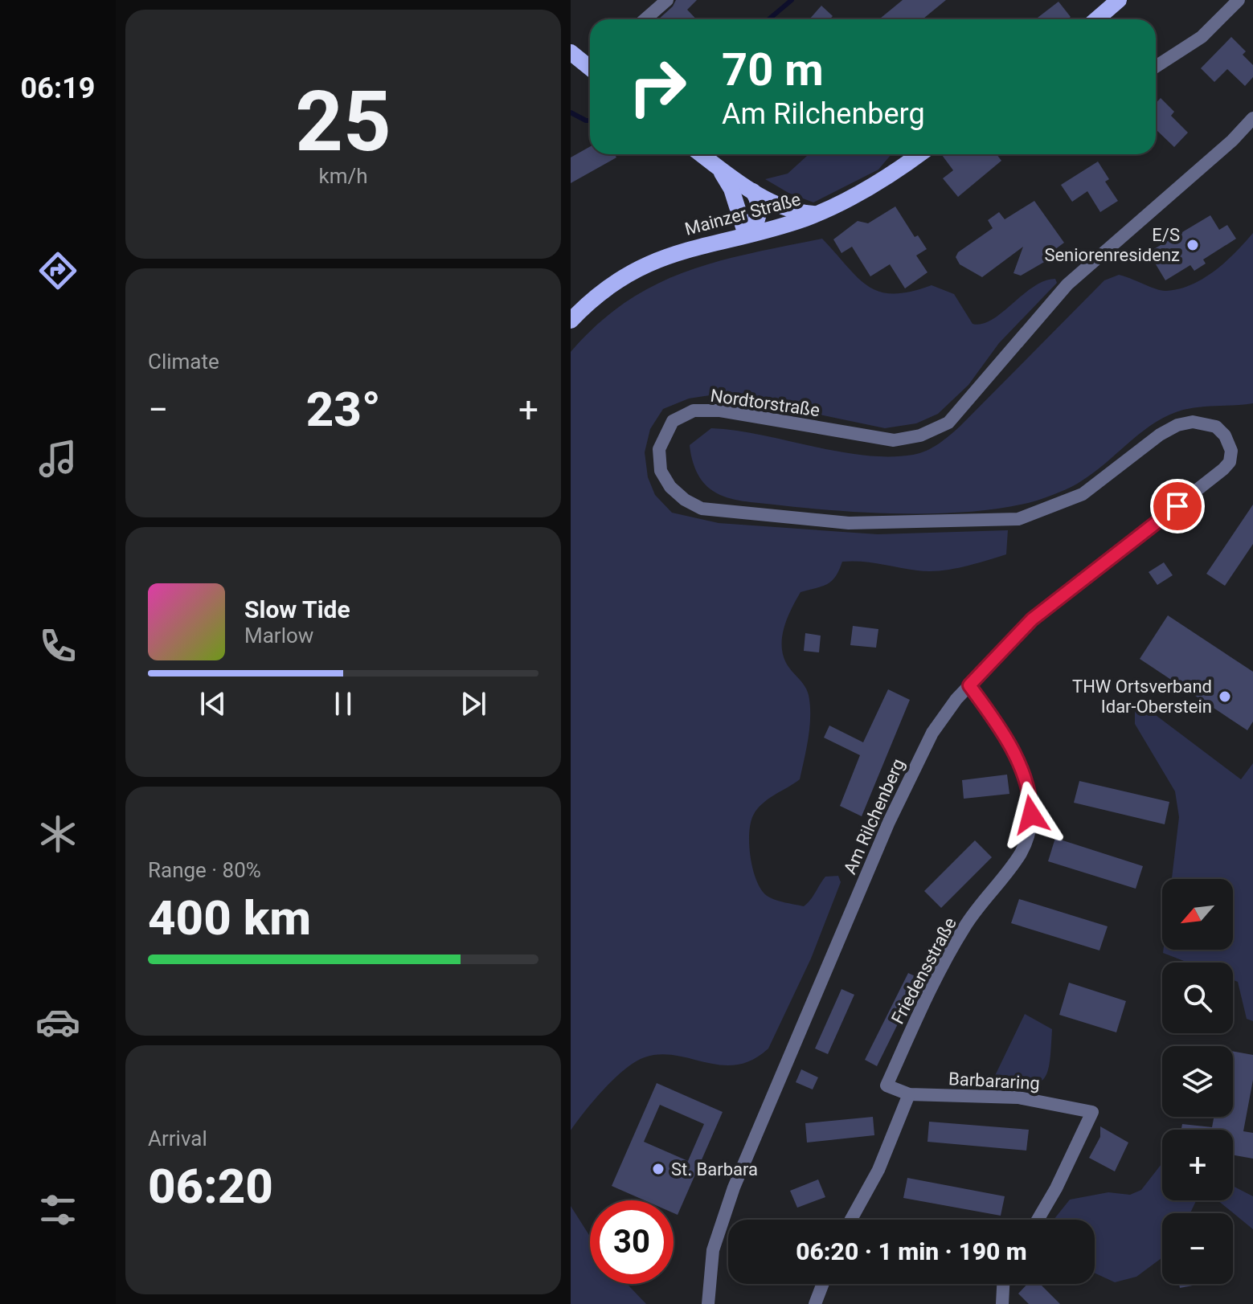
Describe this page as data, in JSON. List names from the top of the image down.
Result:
{
  "streets": {
    "main road": ["Mainzer Straße"],
    "street": [
      "Nordtorstraße",
      "Am Rilchenberg",
      "Friedensstraße",
      "Barbararing"
    ]
  },
  "crossings": [
    ["Nordtorstraße", "Am Rilchenberg"],
    ["Am Rilchenberg", "Friedensstraße"],
    ["Friedensstraße", "Barbararing"]
  ],
  "places": ["E/S Seniorenresidenz", "THW Ortsverband Idar-Oberstein", "St. Barbara"],
  "north": "bottom left",
  "page": {
    "tabs": "06:19",
    "tile": [
      ["25", "km/h"],
      "Climate",
      ["Range · 80%", "400 km"],
      ["Arrival", "06:20"]
    ],
    "turn": ["70 m", "Am Rilchenberg"],
    "heat": ["−", "23°", "+"],
    "song": ["Slow Tide", "Marlow"],
    "map_buttons": ["+", "−"],
    "limit": "30",
    "trip": "06:20 · 1 min · 190 m"
  }
}
